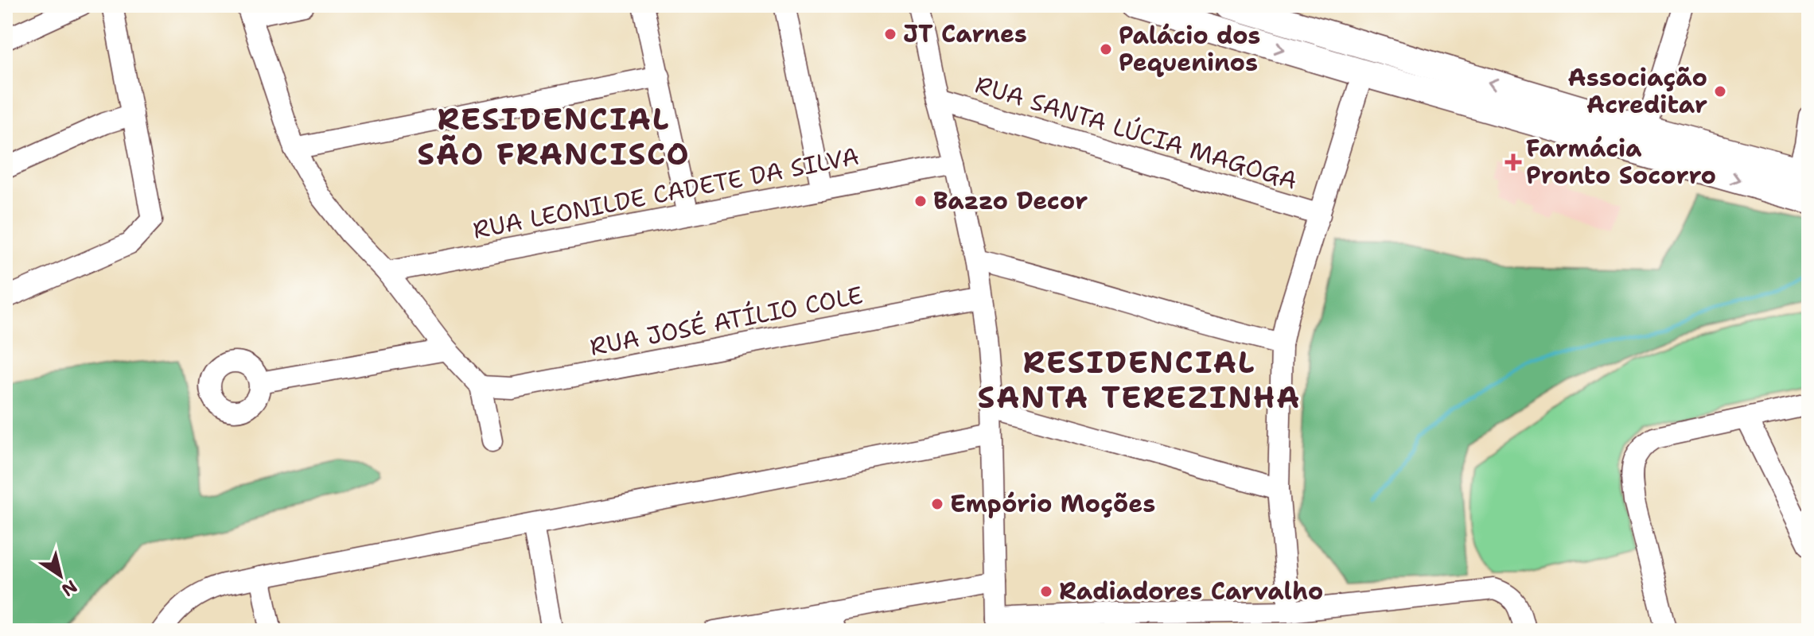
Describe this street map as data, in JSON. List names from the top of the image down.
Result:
{
  "streets": {
    "street": ["RUA SANTA LÚCIA MAGOGA", "RUA LEONILDE CADETE DA SILVA", "RUA JOSÉ ATÍLIO COLE"]
  },
  "districts": ["RESIDENCIAL SÃO FRANCISCO", "RESIDENCIAL SANTA TEREZINHA"],
  "places": {
    "other": [
      "JT Carnes",
      "Palácio dos Pequeninos",
      "Associação Acreditar",
      "Bazzo Decor",
      "Empório Moções",
      "Radiadores Carvalho"
    ],
    "health": ["Farmácia Pronto Socorro"]
  },
  "north": "bottom right"
}
